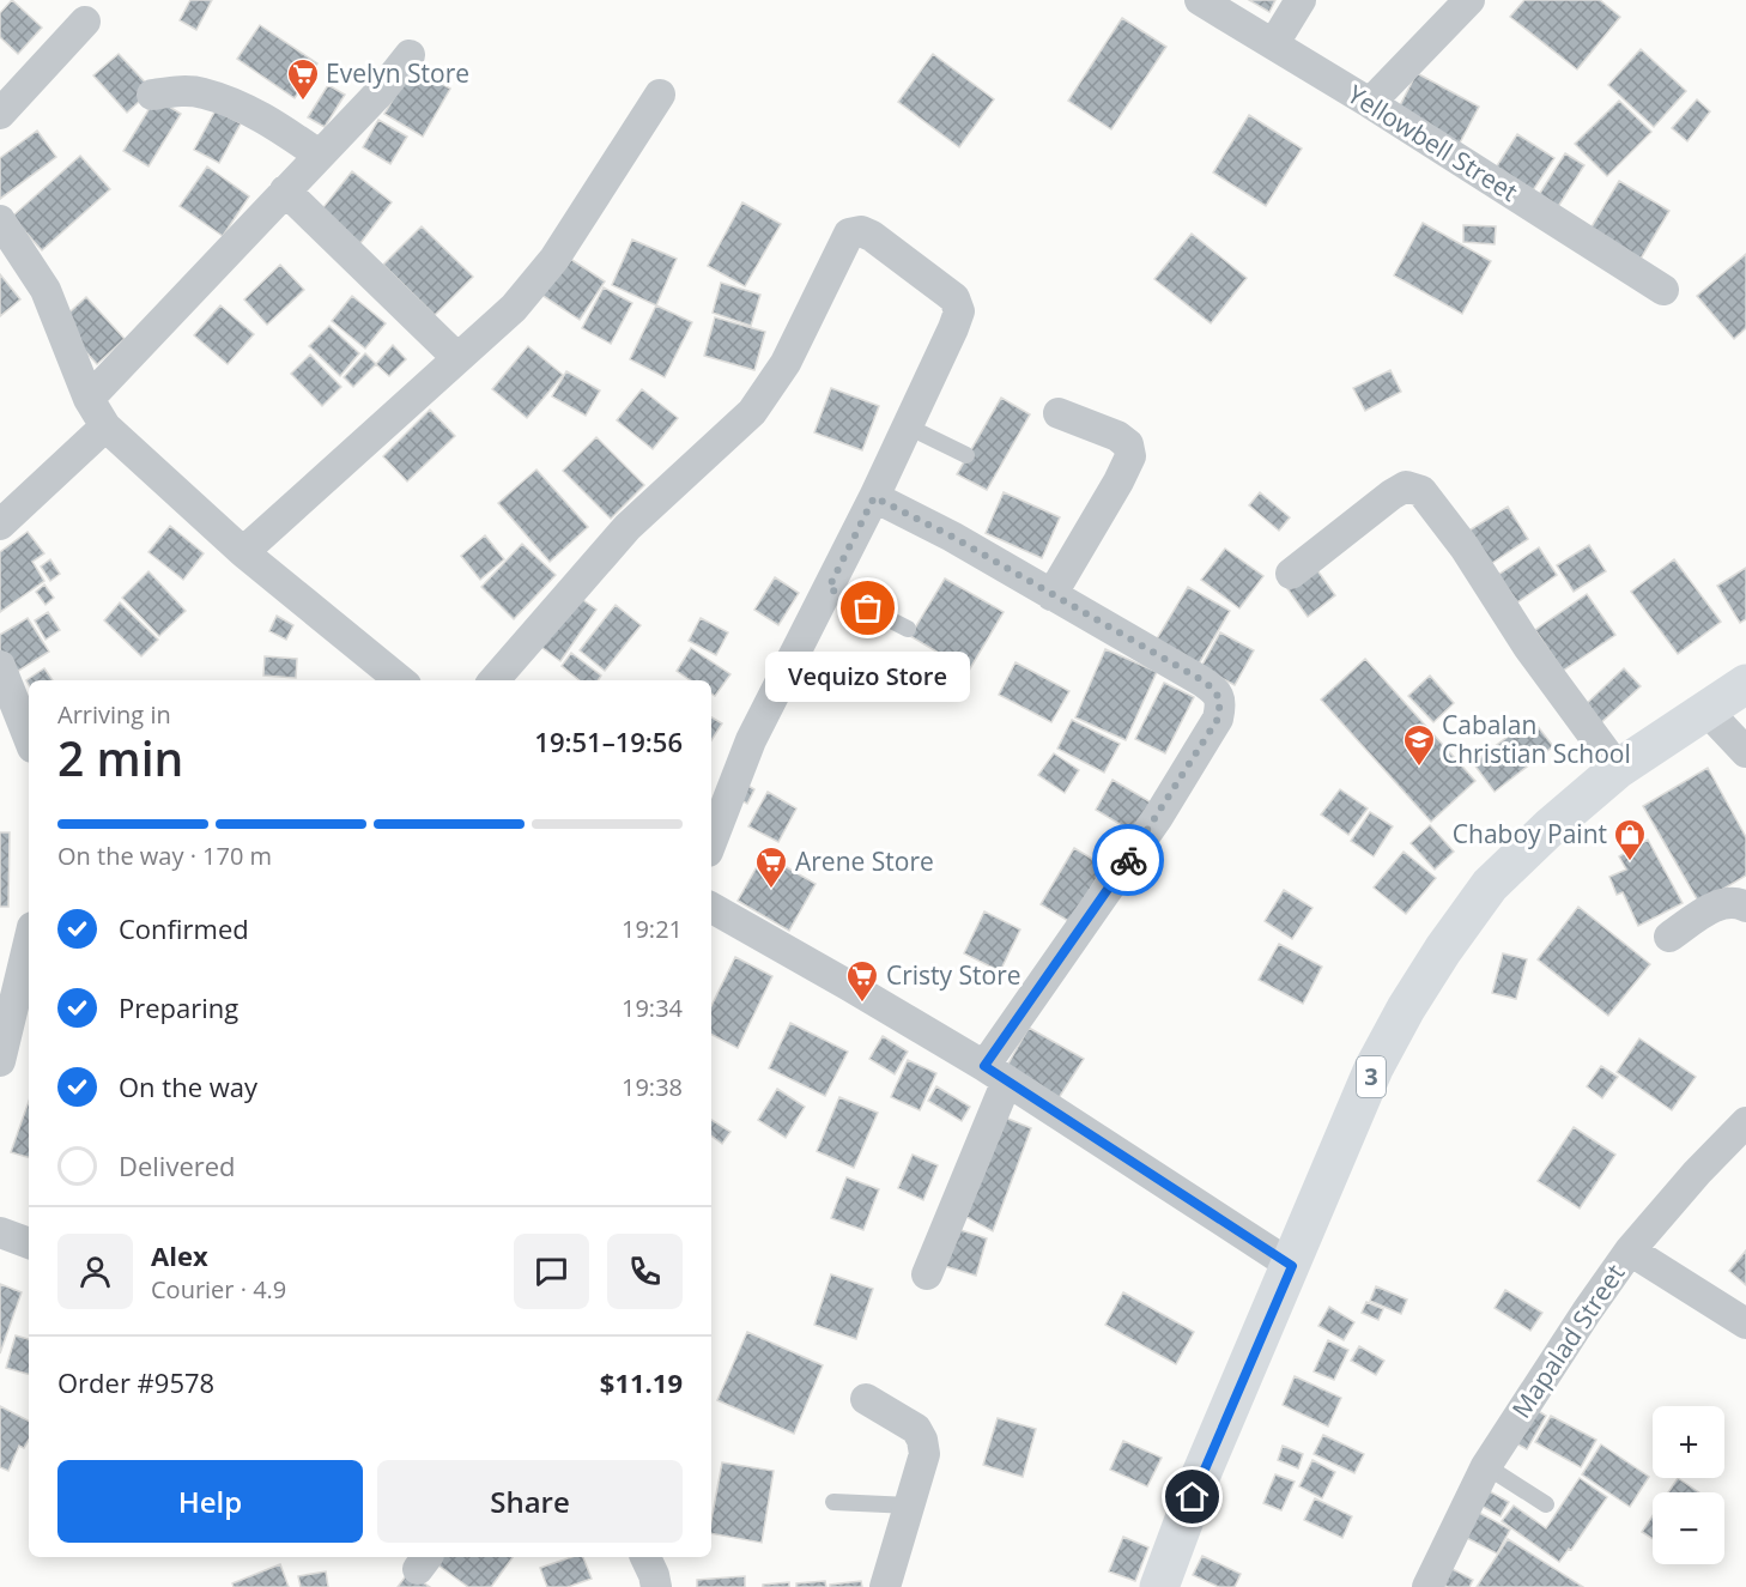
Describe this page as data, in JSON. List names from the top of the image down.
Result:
{
  "streets": {
    "highway": ["3"],
    "street": ["Yellowbell Street", "Mapalad Street"]
  },
  "places": {
    "supermarket": ["Evelyn Store", "Arene Store", "Cristy Store"],
    "other": ["Vequizo Store"],
    "school or university": ["Cabalan Christian School"],
    "shop": ["Chaboy Paint"]
  },
  "page": {
    "bubble": "Vequizo Store",
    "heading": ["2 min", "Arriving in", "19:51–19:56"],
    "panel": [
      "Alex",
      "Courier · 4.9",
      "Order #9578",
      "$11.19"
    ],
    "bar": "On the way · 170 m",
    "list": [
      ["Confirmed", "19:21"],
      ["Preparing", "19:34"],
      ["On the way", "19:38"],
      "Delivered"
    ],
    "map_buttons": ["+", "−"],
    "buttons": ["Help", "Share"]
  }
}
